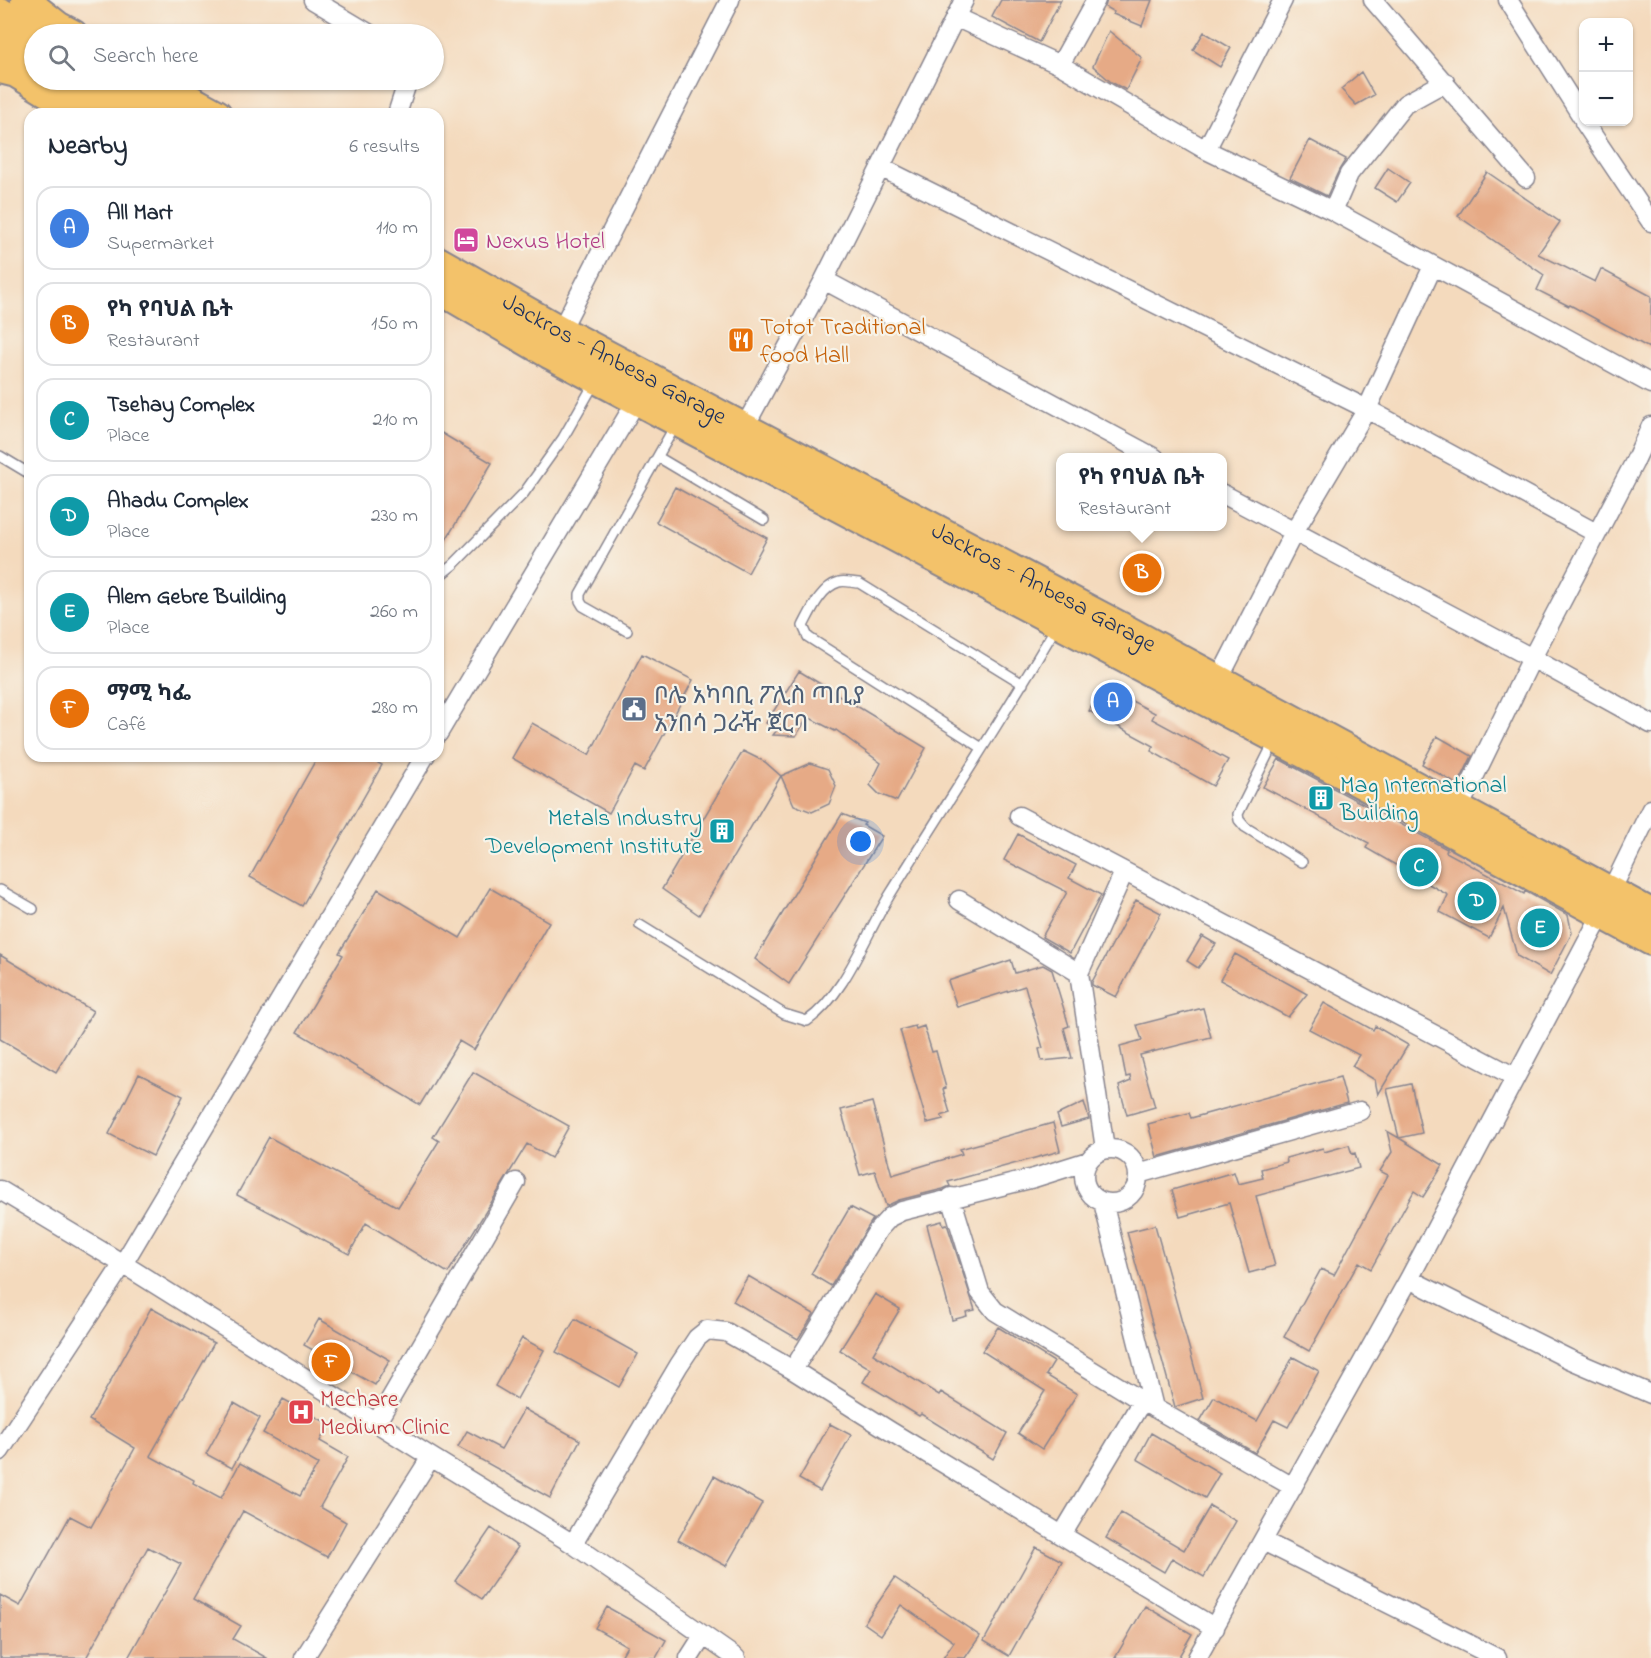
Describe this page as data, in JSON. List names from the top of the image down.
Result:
{
  "streets": {
    "main road": ["Jackros - Anbesa Garage"]
  },
  "places": {
    "hotel": ["Nexus Hotel"],
    "restaurant": ["Totot Traditional food Hall"],
    "public building": ["ቦሌ አካባቢ ፖሊስ ጣቢያ አንበሳ ጋራዥ ጀርባ"],
    "building": ["Mag International Building", "Metals Industry Development Institute"],
    "hospital": ["Mechare Medium Clinic"]
  },
  "page": {
    "map_buttons": ["+", "−"],
    "search": "Search here",
    "heading": ["Nearby", "6 results"],
    "list": [
      {
        "mark": "A",
        "name": "All Mart",
        "note": "Supermarket",
        "value": "110 m"
      },
      {
        "mark": "B",
        "name": "የካ የባህል ቤት",
        "note": "Restaurant",
        "value": "150 m"
      },
      {
        "mark": "C",
        "name": "Tsehay Complex",
        "note": "Place",
        "value": "210 m"
      },
      {
        "mark": "D",
        "name": "Ahadu Complex",
        "note": "Place",
        "value": "230 m"
      },
      {
        "mark": "E",
        "name": "Alem Gebre Building",
        "note": "Place",
        "value": "260 m"
      },
      {
        "mark": "F",
        "name": "ማሚ ካፌ",
        "note": "Café",
        "value": "280 m"
      }
    ],
    "popup": ["የካ የባህል ቤት", "Restaurant"],
    "pins": [
      "B",
      "A",
      "C",
      "D",
      "E",
      "F"
    ]
  }
}
